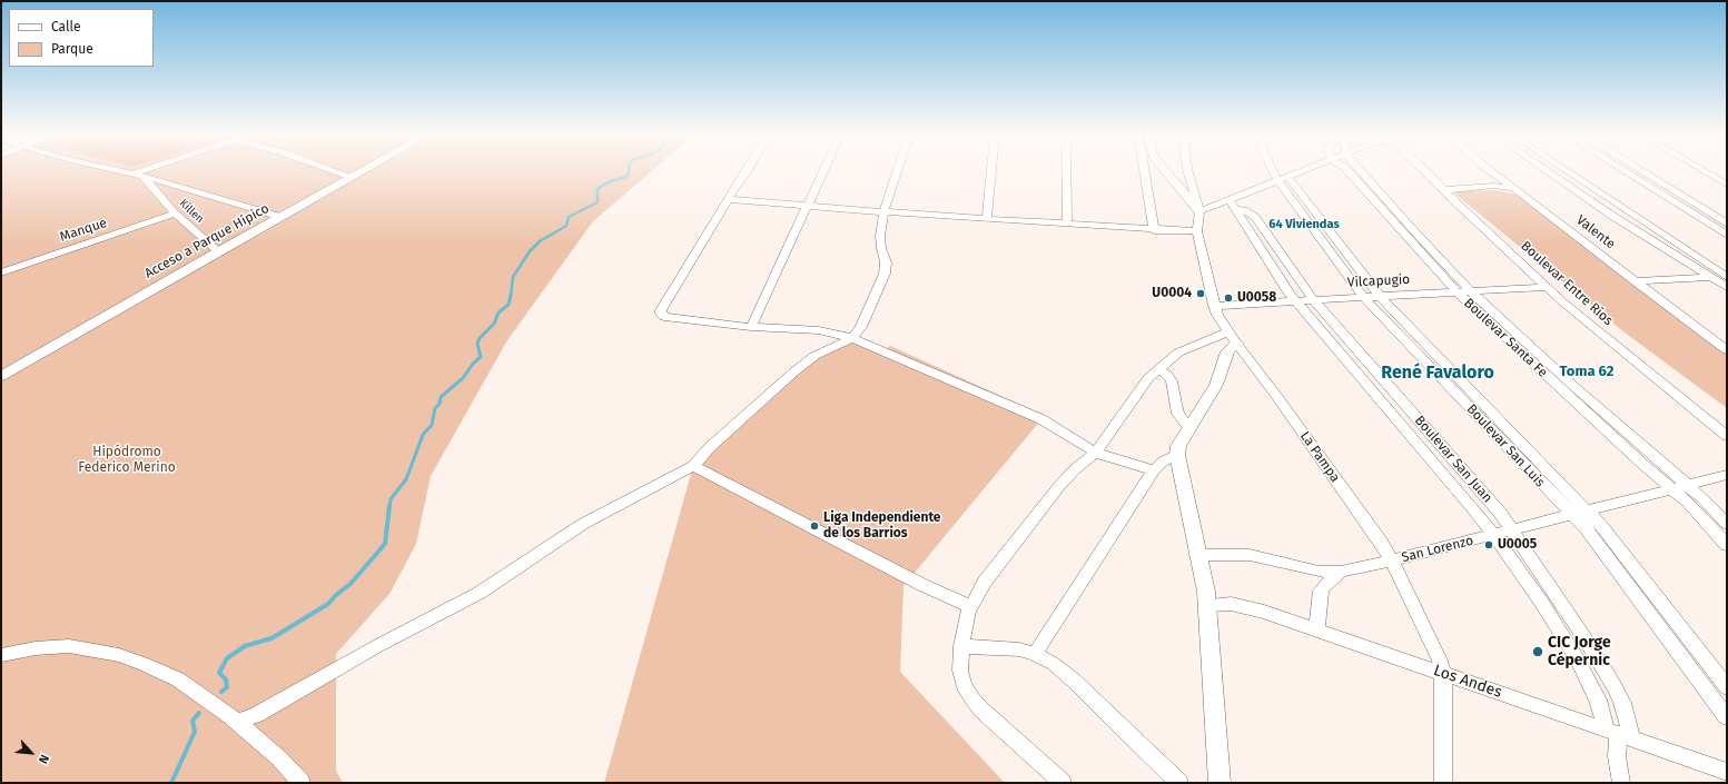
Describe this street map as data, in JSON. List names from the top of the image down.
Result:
{
  "streets": {
    "street": [
      "Killen",
      "Manque",
      "Valente",
      "Acceso a Parque Hípico",
      "Vilcapugio",
      "Boulevar Entre Ríos",
      "Boulevar Santa Fe",
      "Boulevar San Luis",
      "La Pampa",
      "Boulevar San Juan",
      "San Lorenzo",
      "Los Andes"
    ]
  },
  "crossings": [
    ["Killen", "Manque"],
    ["Killen", "Acceso a Parque Hípico"],
    ["Vilcapugio", "Boulevar Entre Ríos"],
    ["Vilcapugio", "Boulevar Santa Fe"],
    ["Vilcapugio", "Boulevar San Luis"],
    ["Vilcapugio", "La Pampa"],
    ["Vilcapugio", "Boulevar San Juan"],
    ["Boulevar Santa Fe", "San Lorenzo"],
    ["Boulevar San Luis", "San Lorenzo"],
    ["La Pampa", "San Lorenzo"],
    ["La Pampa", "Los Andes"],
    ["Boulevar San Juan", "San Lorenzo"],
    ["Boulevar San Juan", "Los Andes"]
  ],
  "districts": ["64 Viviendas", "Toma 62", "René Favaloro"],
  "parks": ["Hipódromo Federico Merino"],
  "places": [
    "U0004",
    "U0058",
    "Liga Independiente de los Barrios",
    "U0005",
    "CIC Jorge Cépernic"
  ],
  "legend": ["Calle", "Parque"],
  "north": "bottom right"
}
